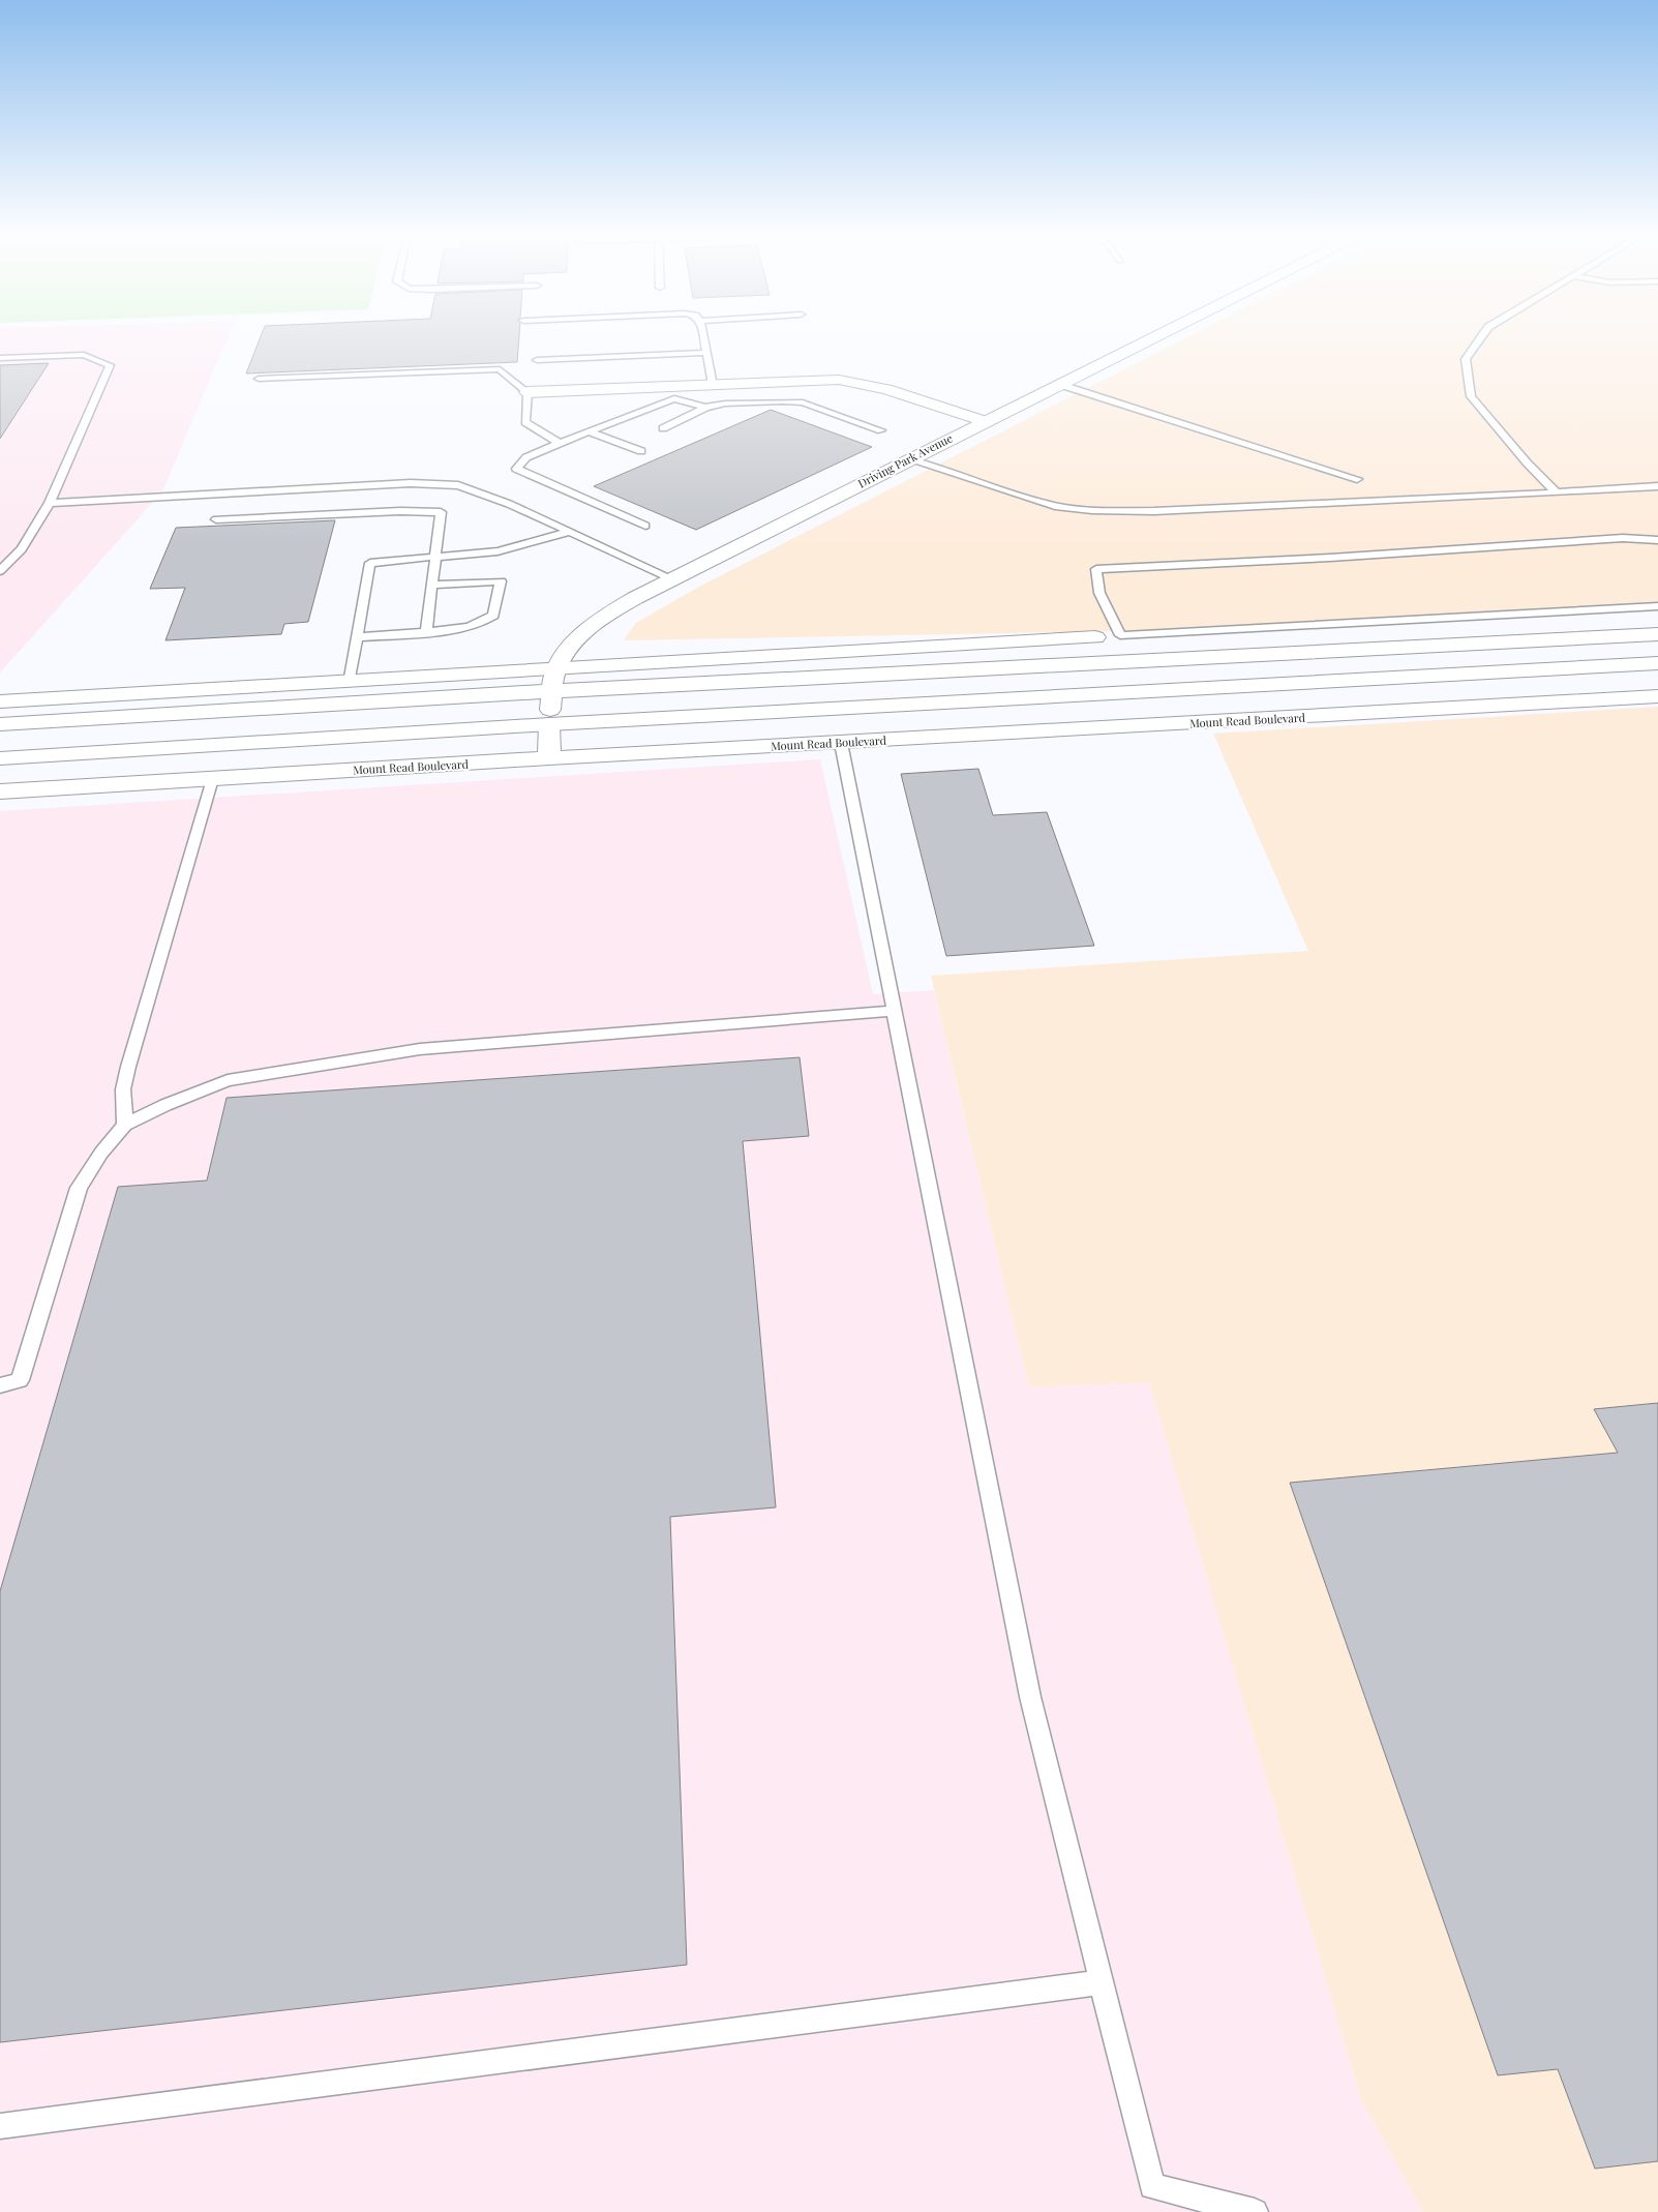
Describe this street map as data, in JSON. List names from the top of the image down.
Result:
{
  "streets": {
    "street": ["Driving Park Avenue", "Mount Read Boulevard"]
  },
  "crossings": [
    ["Driving Park Avenue", "Mount Read Boulevard"]
  ]
}
